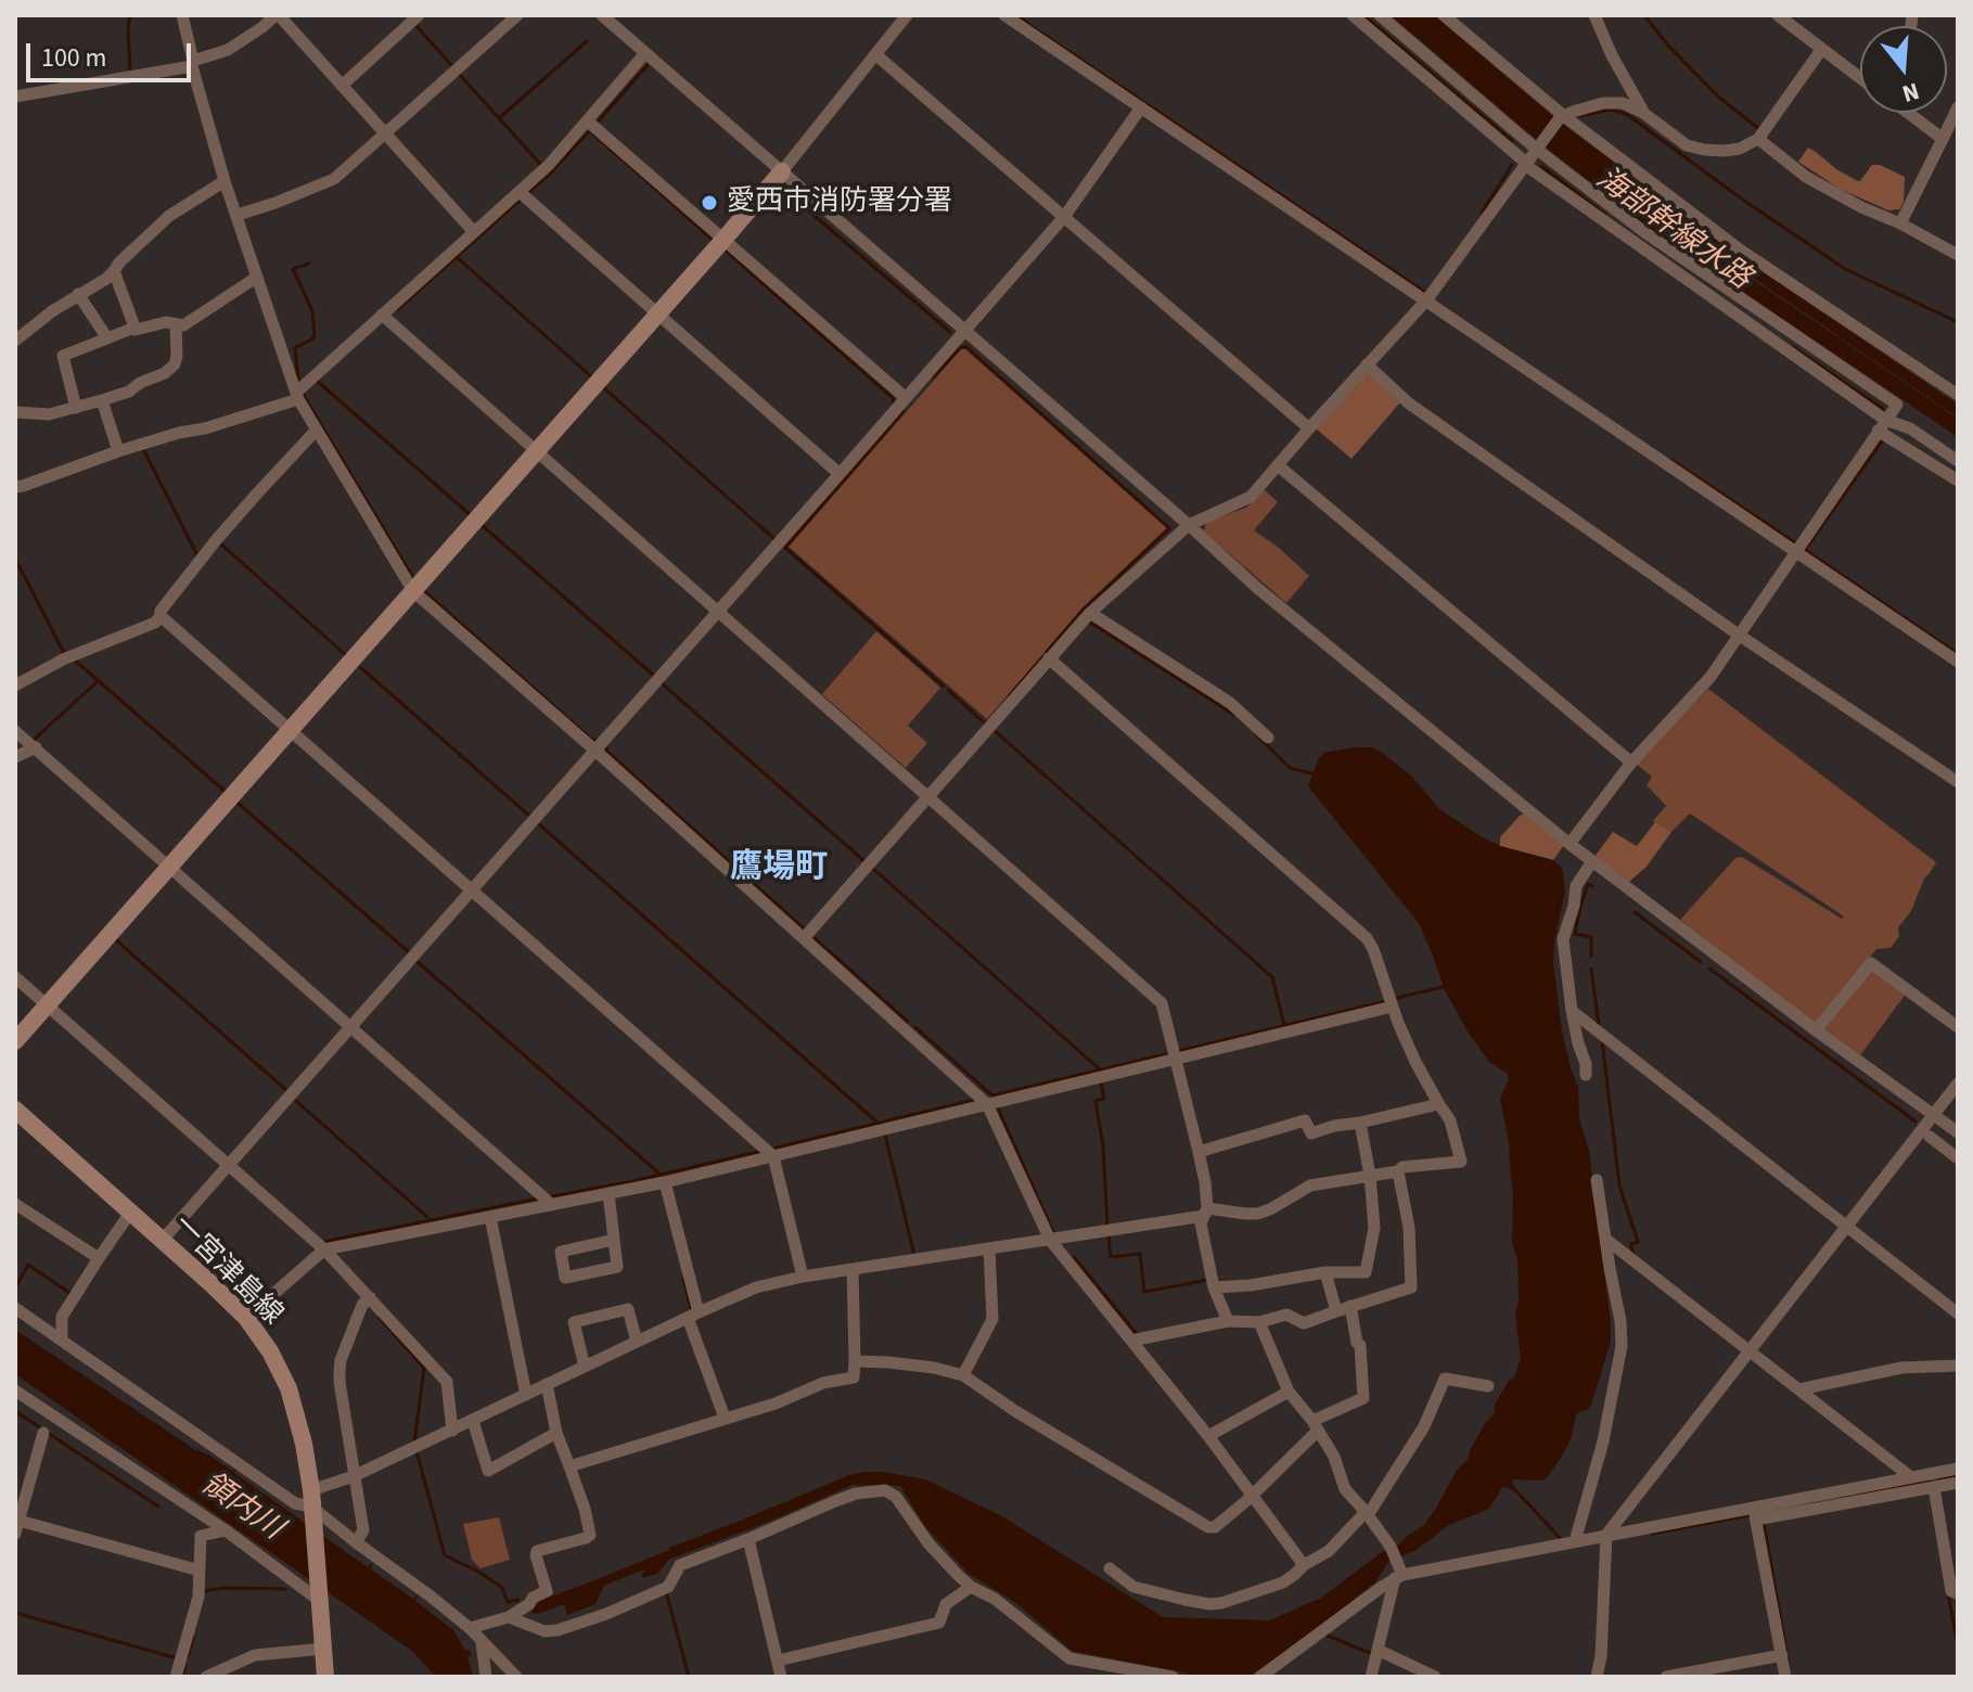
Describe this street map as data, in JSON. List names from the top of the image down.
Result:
{
  "streets": {
    "street": ["一宮津島線"]
  },
  "districts": ["鷹場町"],
  "water": ["海部幹線水路", "領内川"],
  "places": ["愛西市消防署分署"],
  "scale_bar": "100 m",
  "north": "bottom"
}
